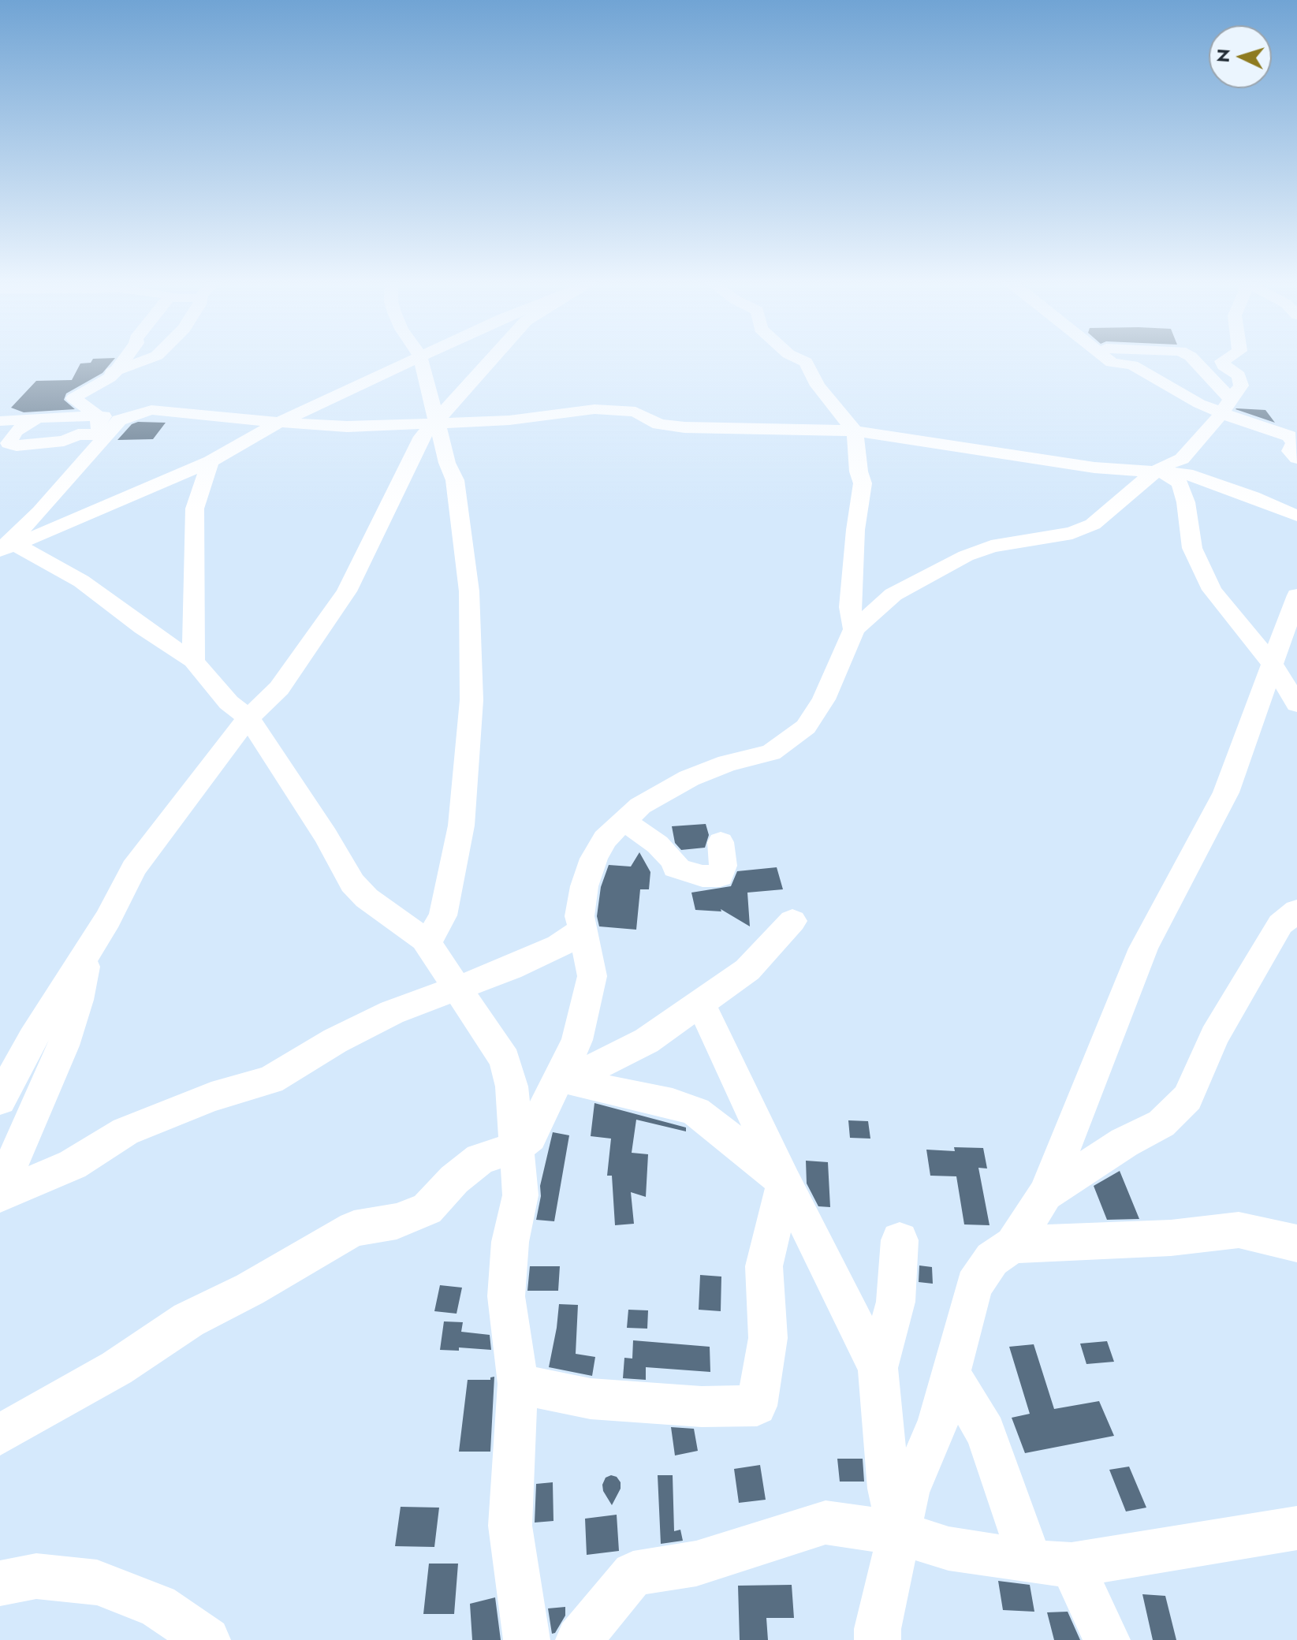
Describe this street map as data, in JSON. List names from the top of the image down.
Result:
{
  "north": "left"
}
